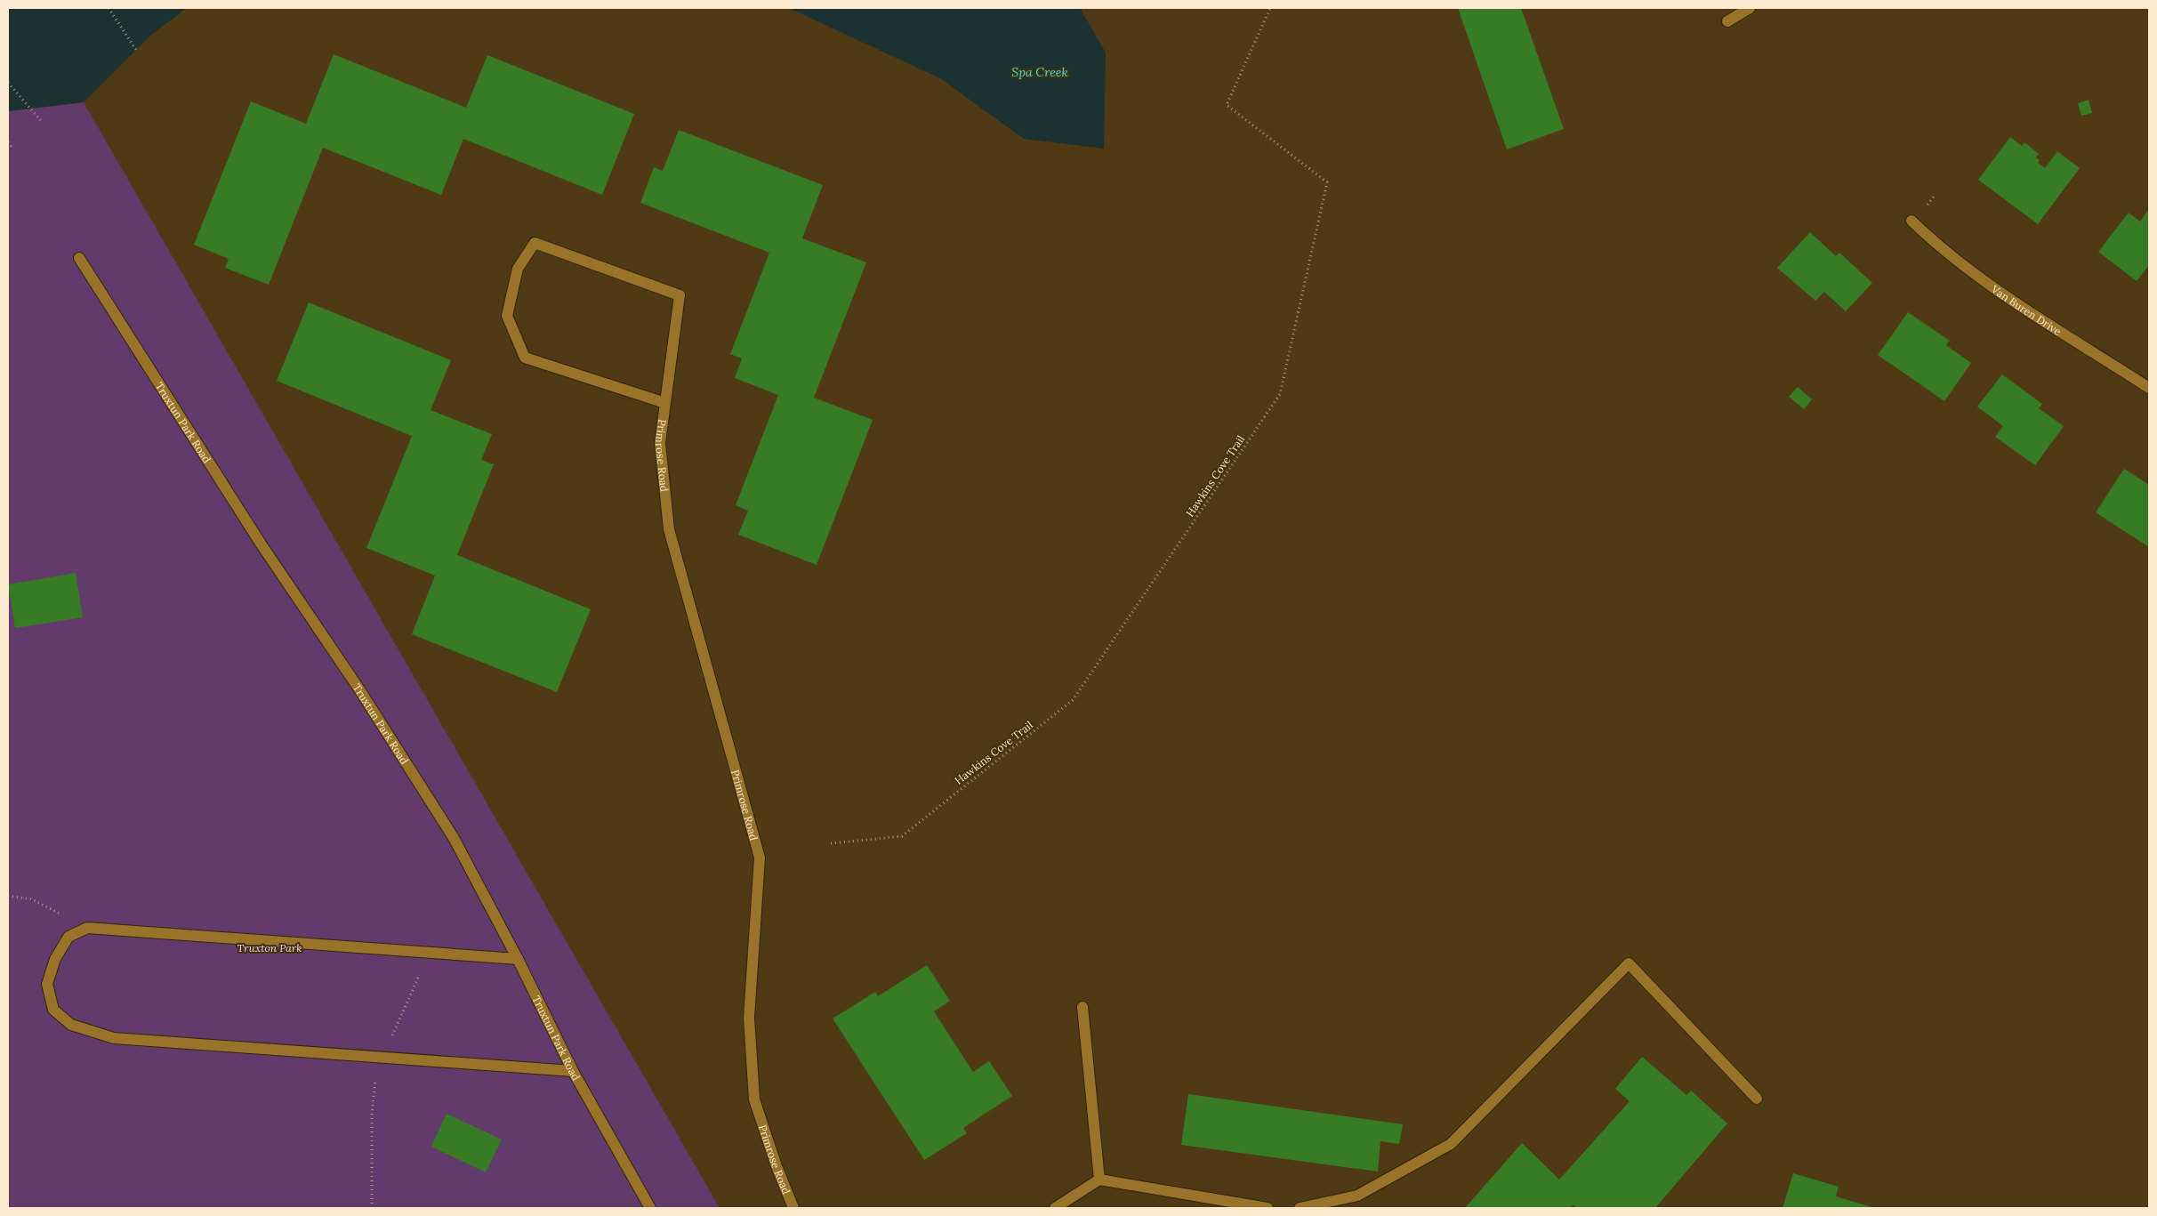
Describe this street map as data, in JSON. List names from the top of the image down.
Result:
{
  "streets": {
    "street": ["Van Buren Drive", "Truxtun Park Road", "Primrose Road"],
    "path": ["Hawkins Cove Trail"]
  },
  "water": ["Spa Creek"],
  "parks": ["Truxton Park"]
}
